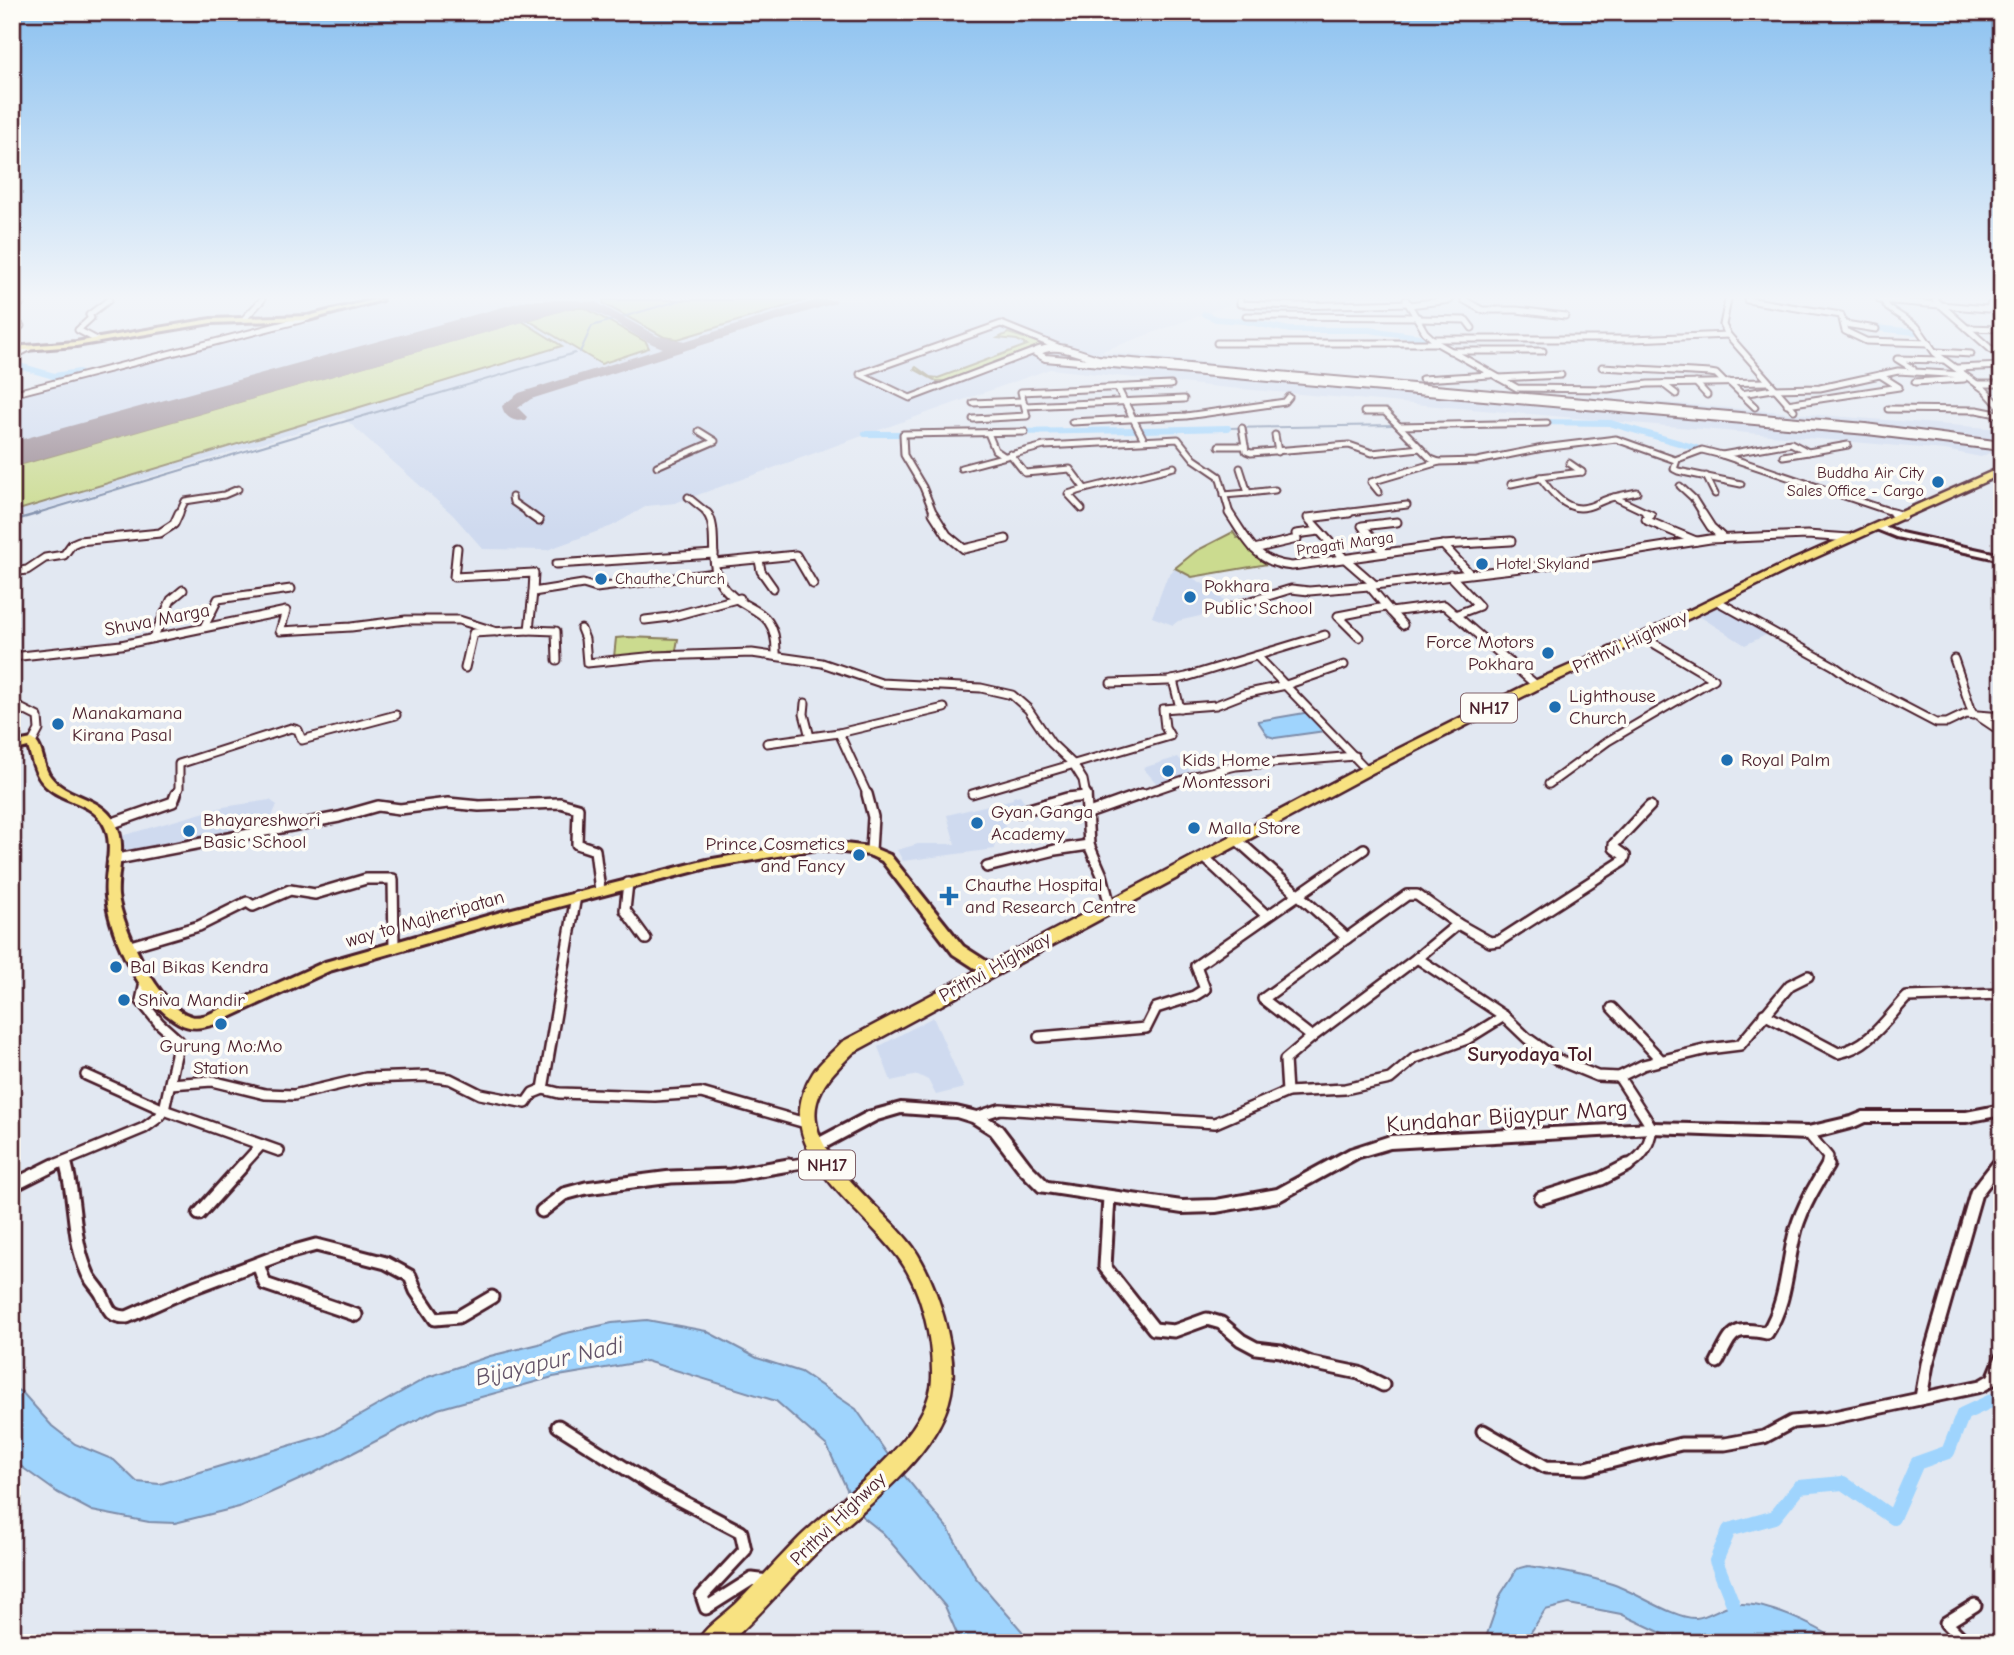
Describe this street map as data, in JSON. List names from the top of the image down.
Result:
{
  "streets": {
    "highway": ["Prithvi Highway", "NH17"],
    "main road": ["way to Majheripatan", "Kundahar Bijaypur Marg"],
    "street": ["Pragati Marga", "Shuva Marga"]
  },
  "crossings": [
    ["Prithvi Highway", "Kundahar Bijaypur Marg"]
  ],
  "districts": ["Suryodaya Tol"],
  "water": ["Bijayapur Nadi"],
  "places": {
    "other": [
      "Buddha Air City Sales Office - Cargo",
      "Hotel Skyland",
      "Chauthe Church",
      "Pokhara Public School",
      "Force Motors Pokhara",
      "Lighthouse Church",
      "Manakamana Kirana Pasal",
      "Royal Palm",
      "Kids Home Montessori",
      "Gyan Ganga Academy",
      "Malla Store",
      "Bhayareshwori Basic School",
      "Prince Cosmetics and Fancy",
      "Bal Bikas Kendra",
      "Shiva Mandir",
      "Gurung Mo:Mo Station"
    ],
    "health": ["Chauthe Hospital and Research Centre"]
  }
}
